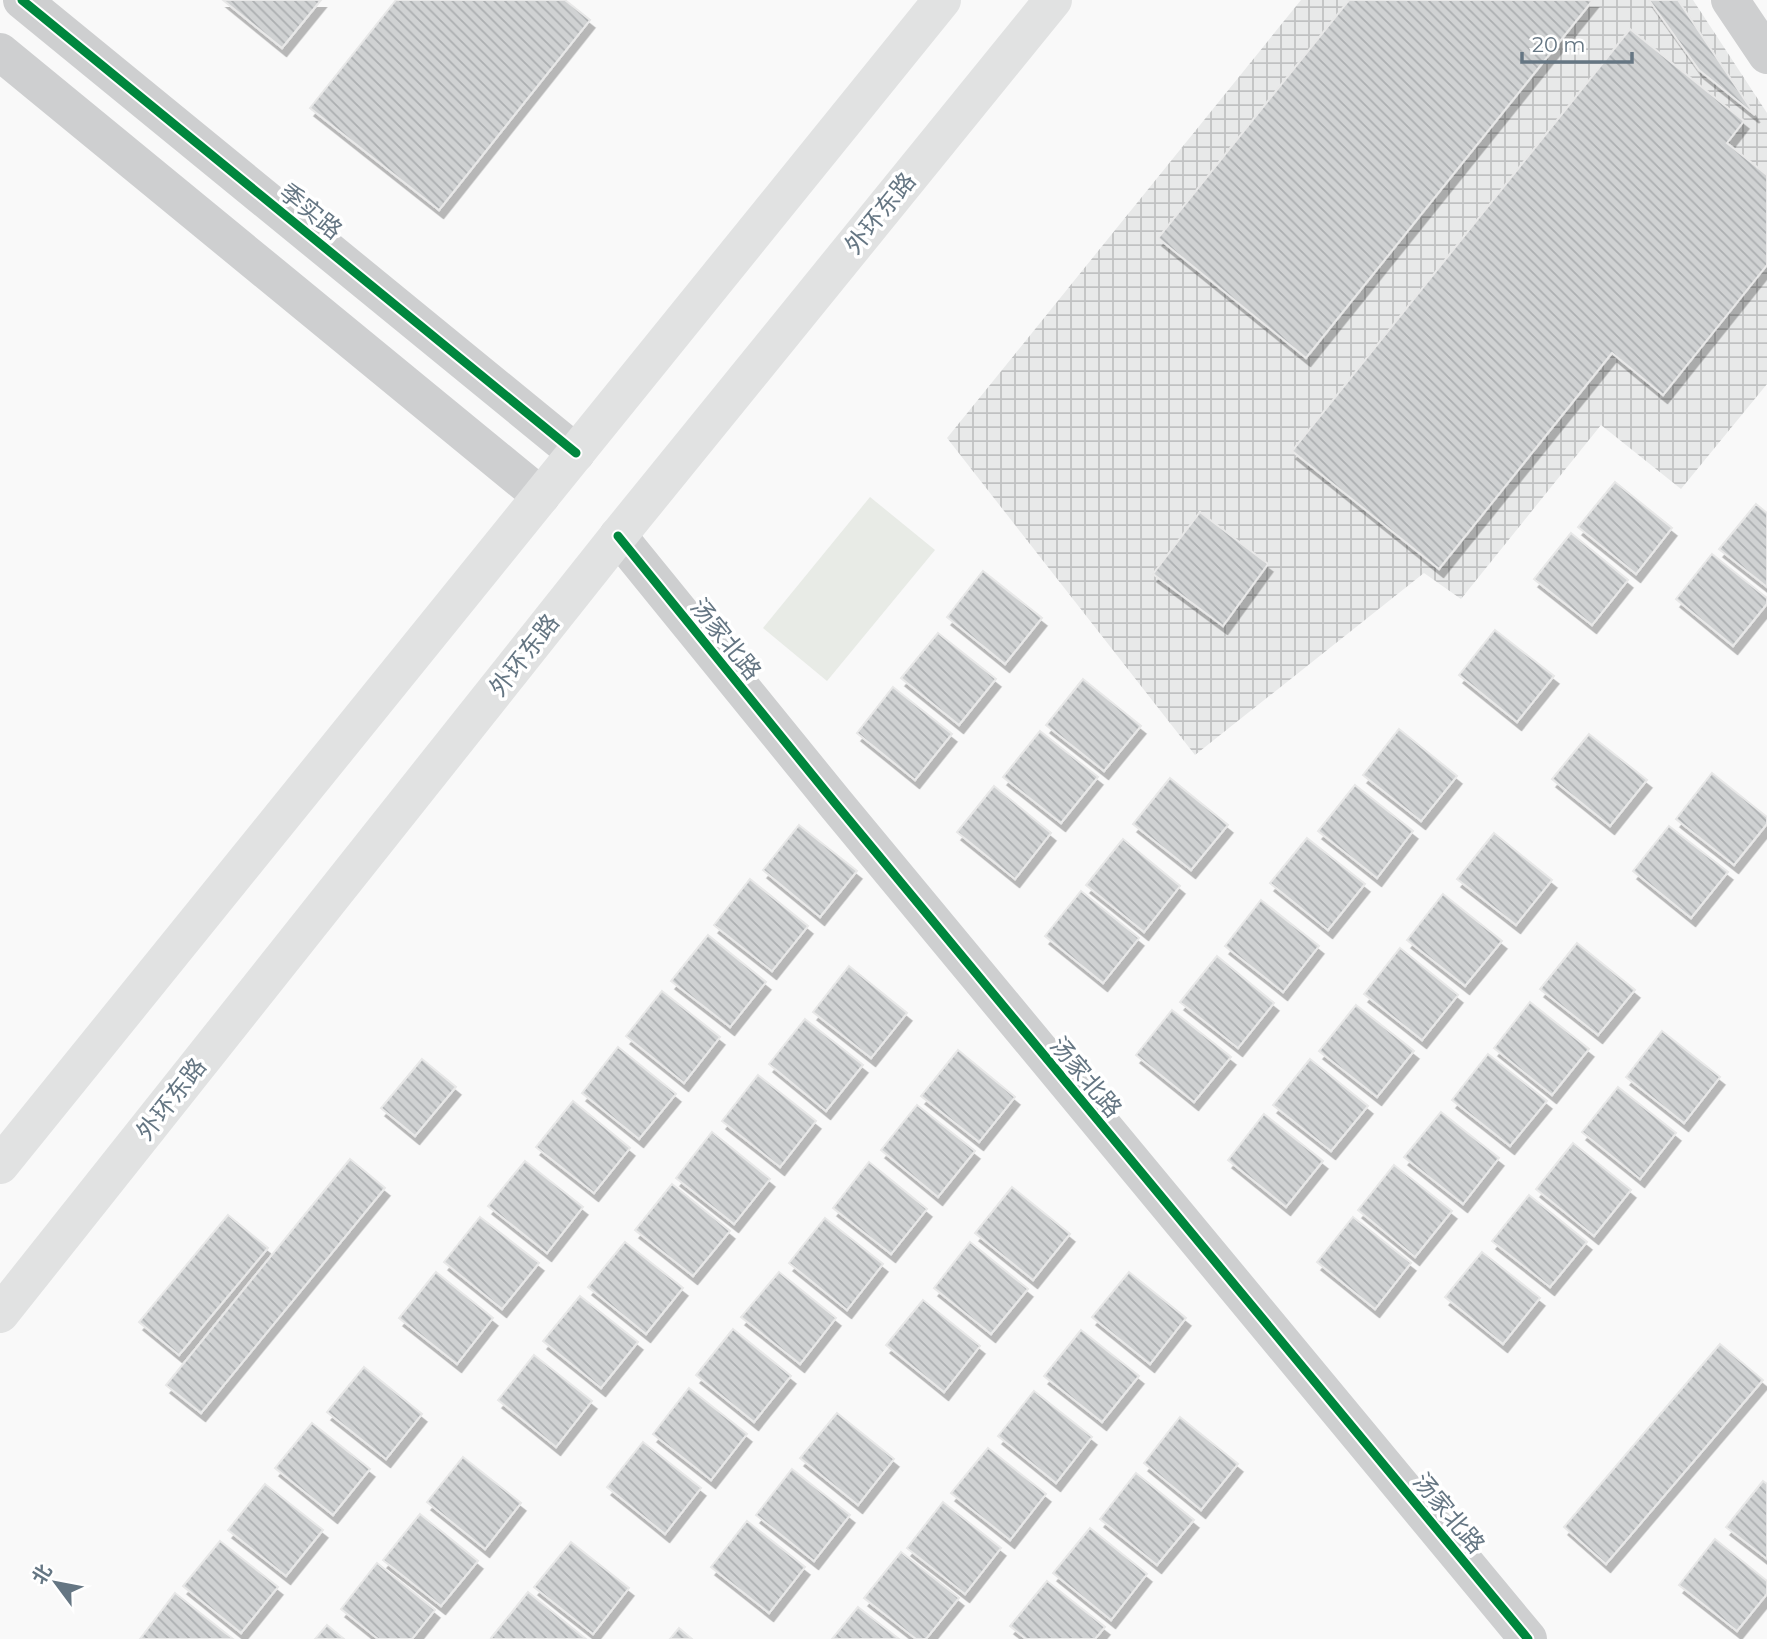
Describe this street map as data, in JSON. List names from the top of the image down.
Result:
{
  "streets": {
    "highway": ["外环东路"],
    "street": ["季实路", "汤家北路"]
  },
  "crossings": [
    ["外环东路", "汤家北路"]
  ],
  "scale_bar": "20 m",
  "north": "top left"
}
